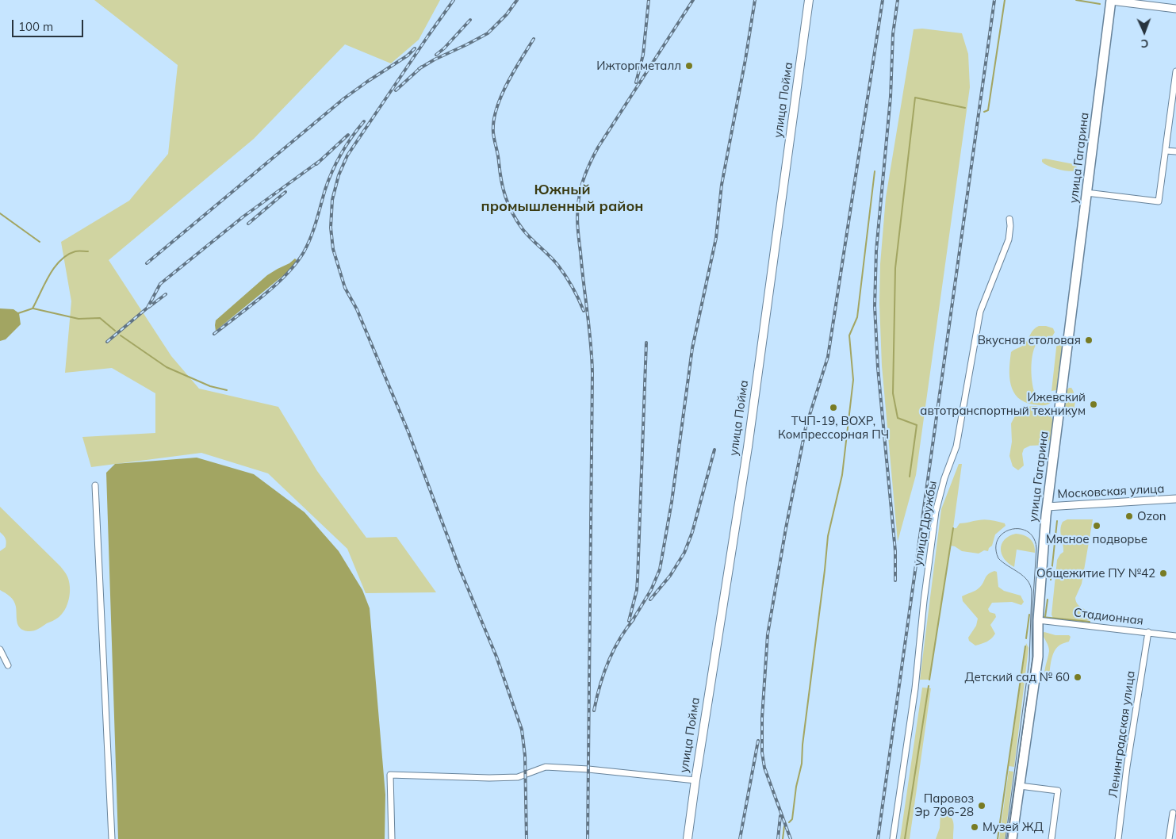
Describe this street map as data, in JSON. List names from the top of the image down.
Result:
{
  "streets": {
    "main road": ["улица Пойма", "улица Гагарина"],
    "street": [
      "Московская улица",
      "улица Дружбы",
      "Стадионная",
      "Ленинградская улица"
    ]
  },
  "crossings": [
    ["улица Гагарина", "Московская улица"],
    ["улица Гагарина", "Стадионная"],
    ["Стадионная", "Ленинградская улица"]
  ],
  "districts": ["Южный промышленный район"],
  "places": [
    "Ижторгметалл",
    "Вкусная столовая",
    "Ижевский автотранспортный техникум",
    "ТЧП-19, ВОХР, Компрессорная ПЧ",
    "Ozon",
    "Мясное подворье",
    "Общежитие ПУ №42",
    "Детский сад № 60",
    "Паровоз Эр 796-28",
    "Музей ЖД"
  ],
  "scale_bar": "100 m",
  "north": "bottom"
}
